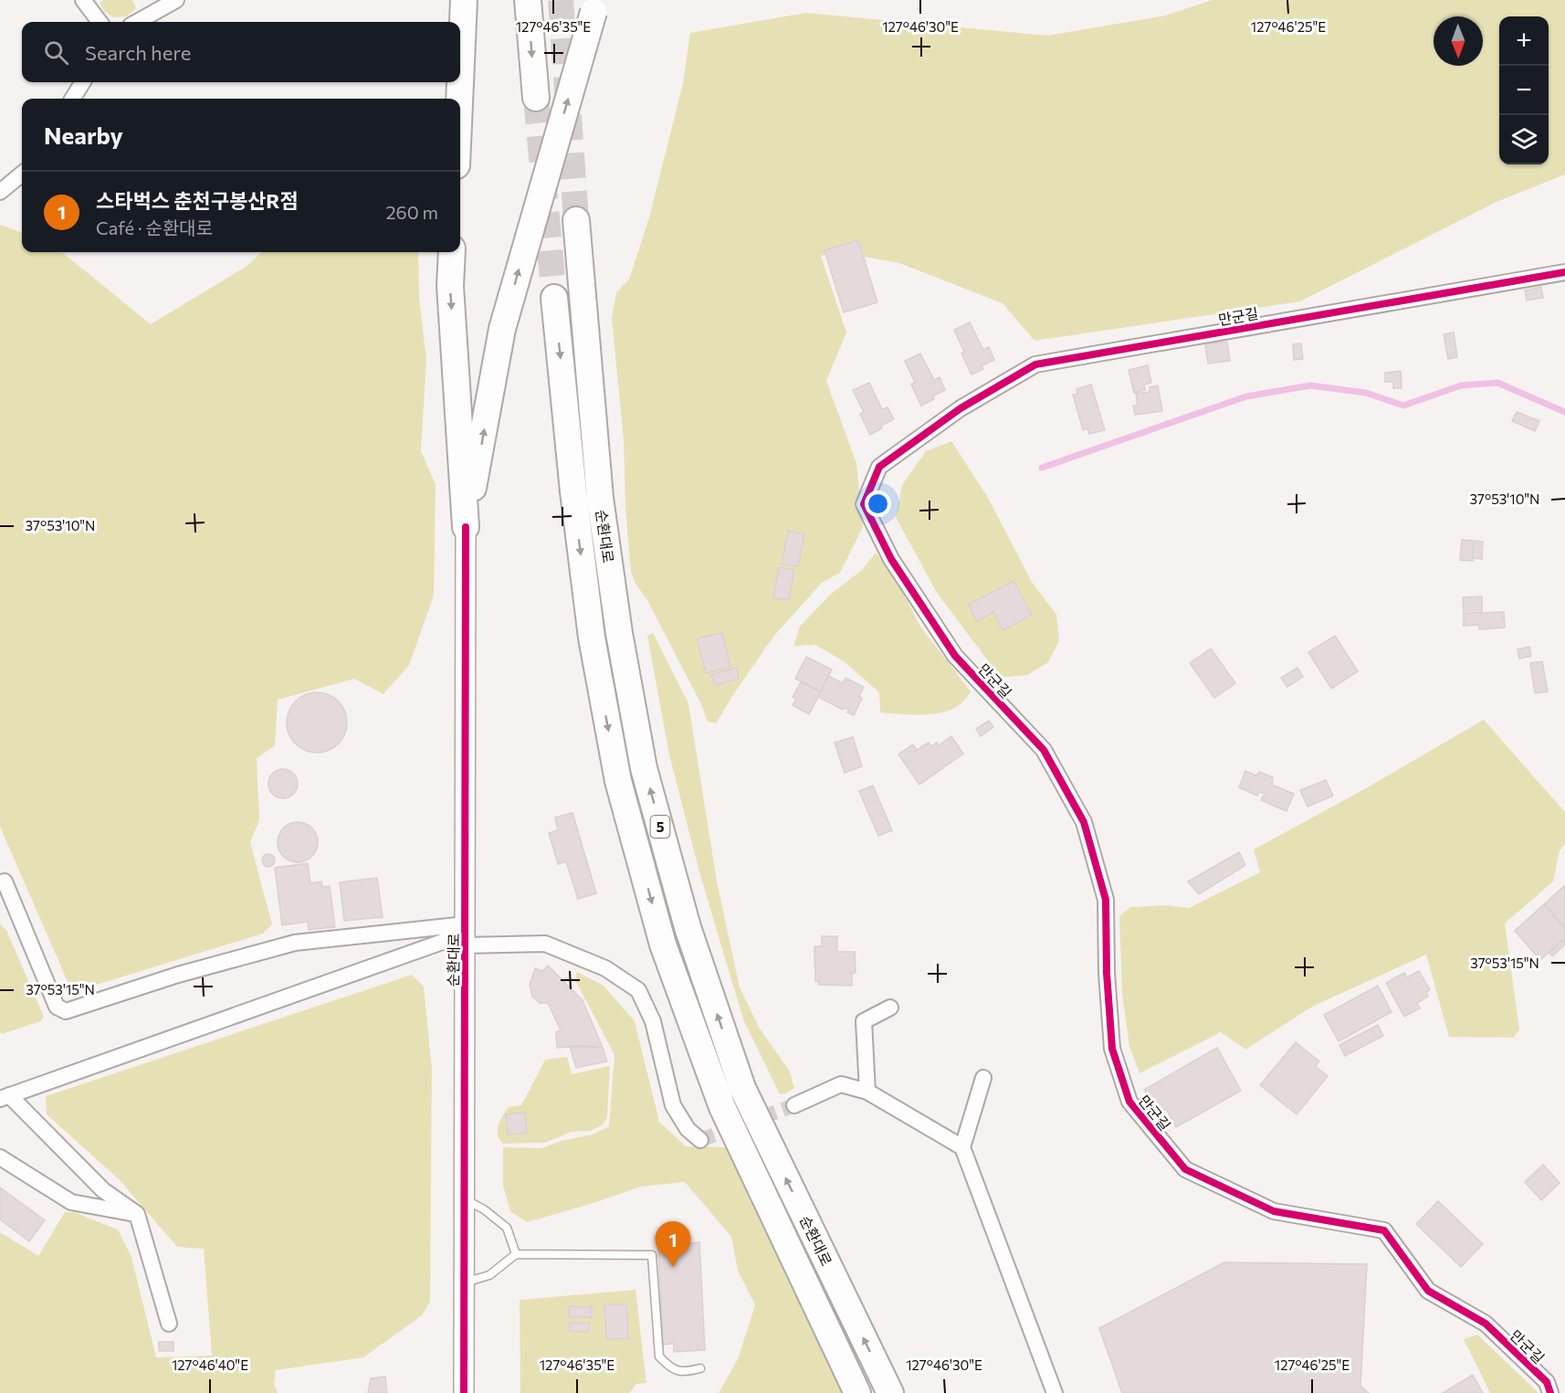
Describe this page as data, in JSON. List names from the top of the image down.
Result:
{
  "streets": {
    "highway": ["순환대로", "5"],
    "street": ["만군길"]
  },
  "north": "bottom",
  "page": {
    "map_buttons": ["+", "−"],
    "search": "Search here",
    "heading": "Nearby",
    "list": [
      {
        "mark": "1",
        "name": "스타벅스 춘천구봉산R점",
        "note": "Café · 순환대로",
        "value": "260 m"
      }
    ],
    "pins": "1"
  },
  "coordinates": [
    "127°46'35\"E",
    "127°46'30\"E",
    "127°46'25\"E",
    "37°53'10\"N",
    "37°53'15\"N",
    "127°46'40\"E"
  ]
}
